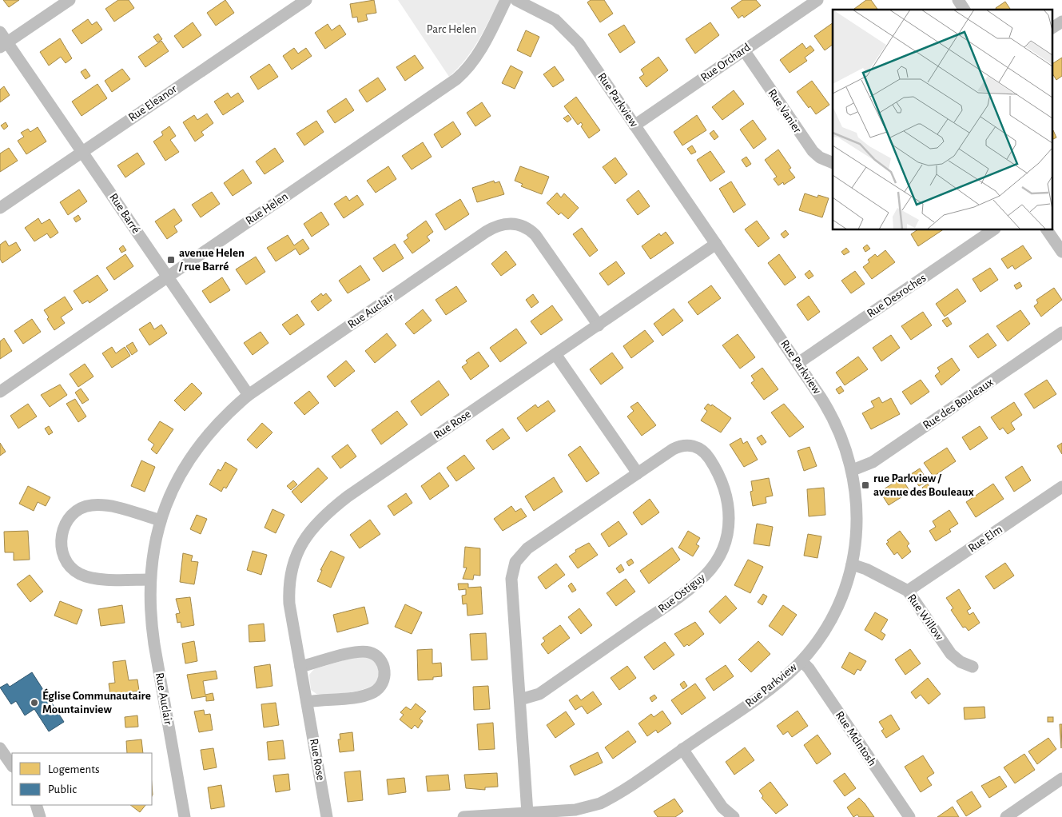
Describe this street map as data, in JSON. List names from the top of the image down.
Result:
{
  "streets": {
    "street": [
      "Rue Orchard",
      "Rue Parkview",
      "Rue Eleanor",
      "Rue Vanier",
      "Rue Helen",
      "Rue Barré",
      "Rue Desroches",
      "Rue Auclair",
      "Rue des Bouleaux",
      "Rue Rose",
      "Rue Elm",
      "Rue Ostiguy",
      "Rue Willow",
      "Rue McIntosh"
    ]
  },
  "crossings": [
    ["Rue Orchard", "Rue Parkview"],
    ["Rue Orchard", "Rue Vanier"],
    ["Rue Parkview", "Rue Desroches"],
    ["Rue Parkview", "Rue des Bouleaux"],
    ["Rue Parkview", "Rue Rose"],
    ["Rue Parkview", "Rue Ostiguy"],
    ["Rue Parkview", "Rue Willow"],
    ["Rue Parkview", "Rue McIntosh"],
    ["Rue Eleanor", "Rue Barré"],
    ["Rue Helen", "Rue Barré"],
    ["Rue Barré", "Rue Auclair"],
    ["Rue Auclair", "Rue Rose"],
    ["Rue Elm", "Rue Willow"]
  ],
  "parks": ["Parc Helen"],
  "places": {
    "transit": ["avenue Helen / rue Barré", "rue Parkview / avenue des Bouleaux"],
    "other": ["Église Communautaire Mountainview"]
  },
  "legend": ["Logements", "Public"]
}
